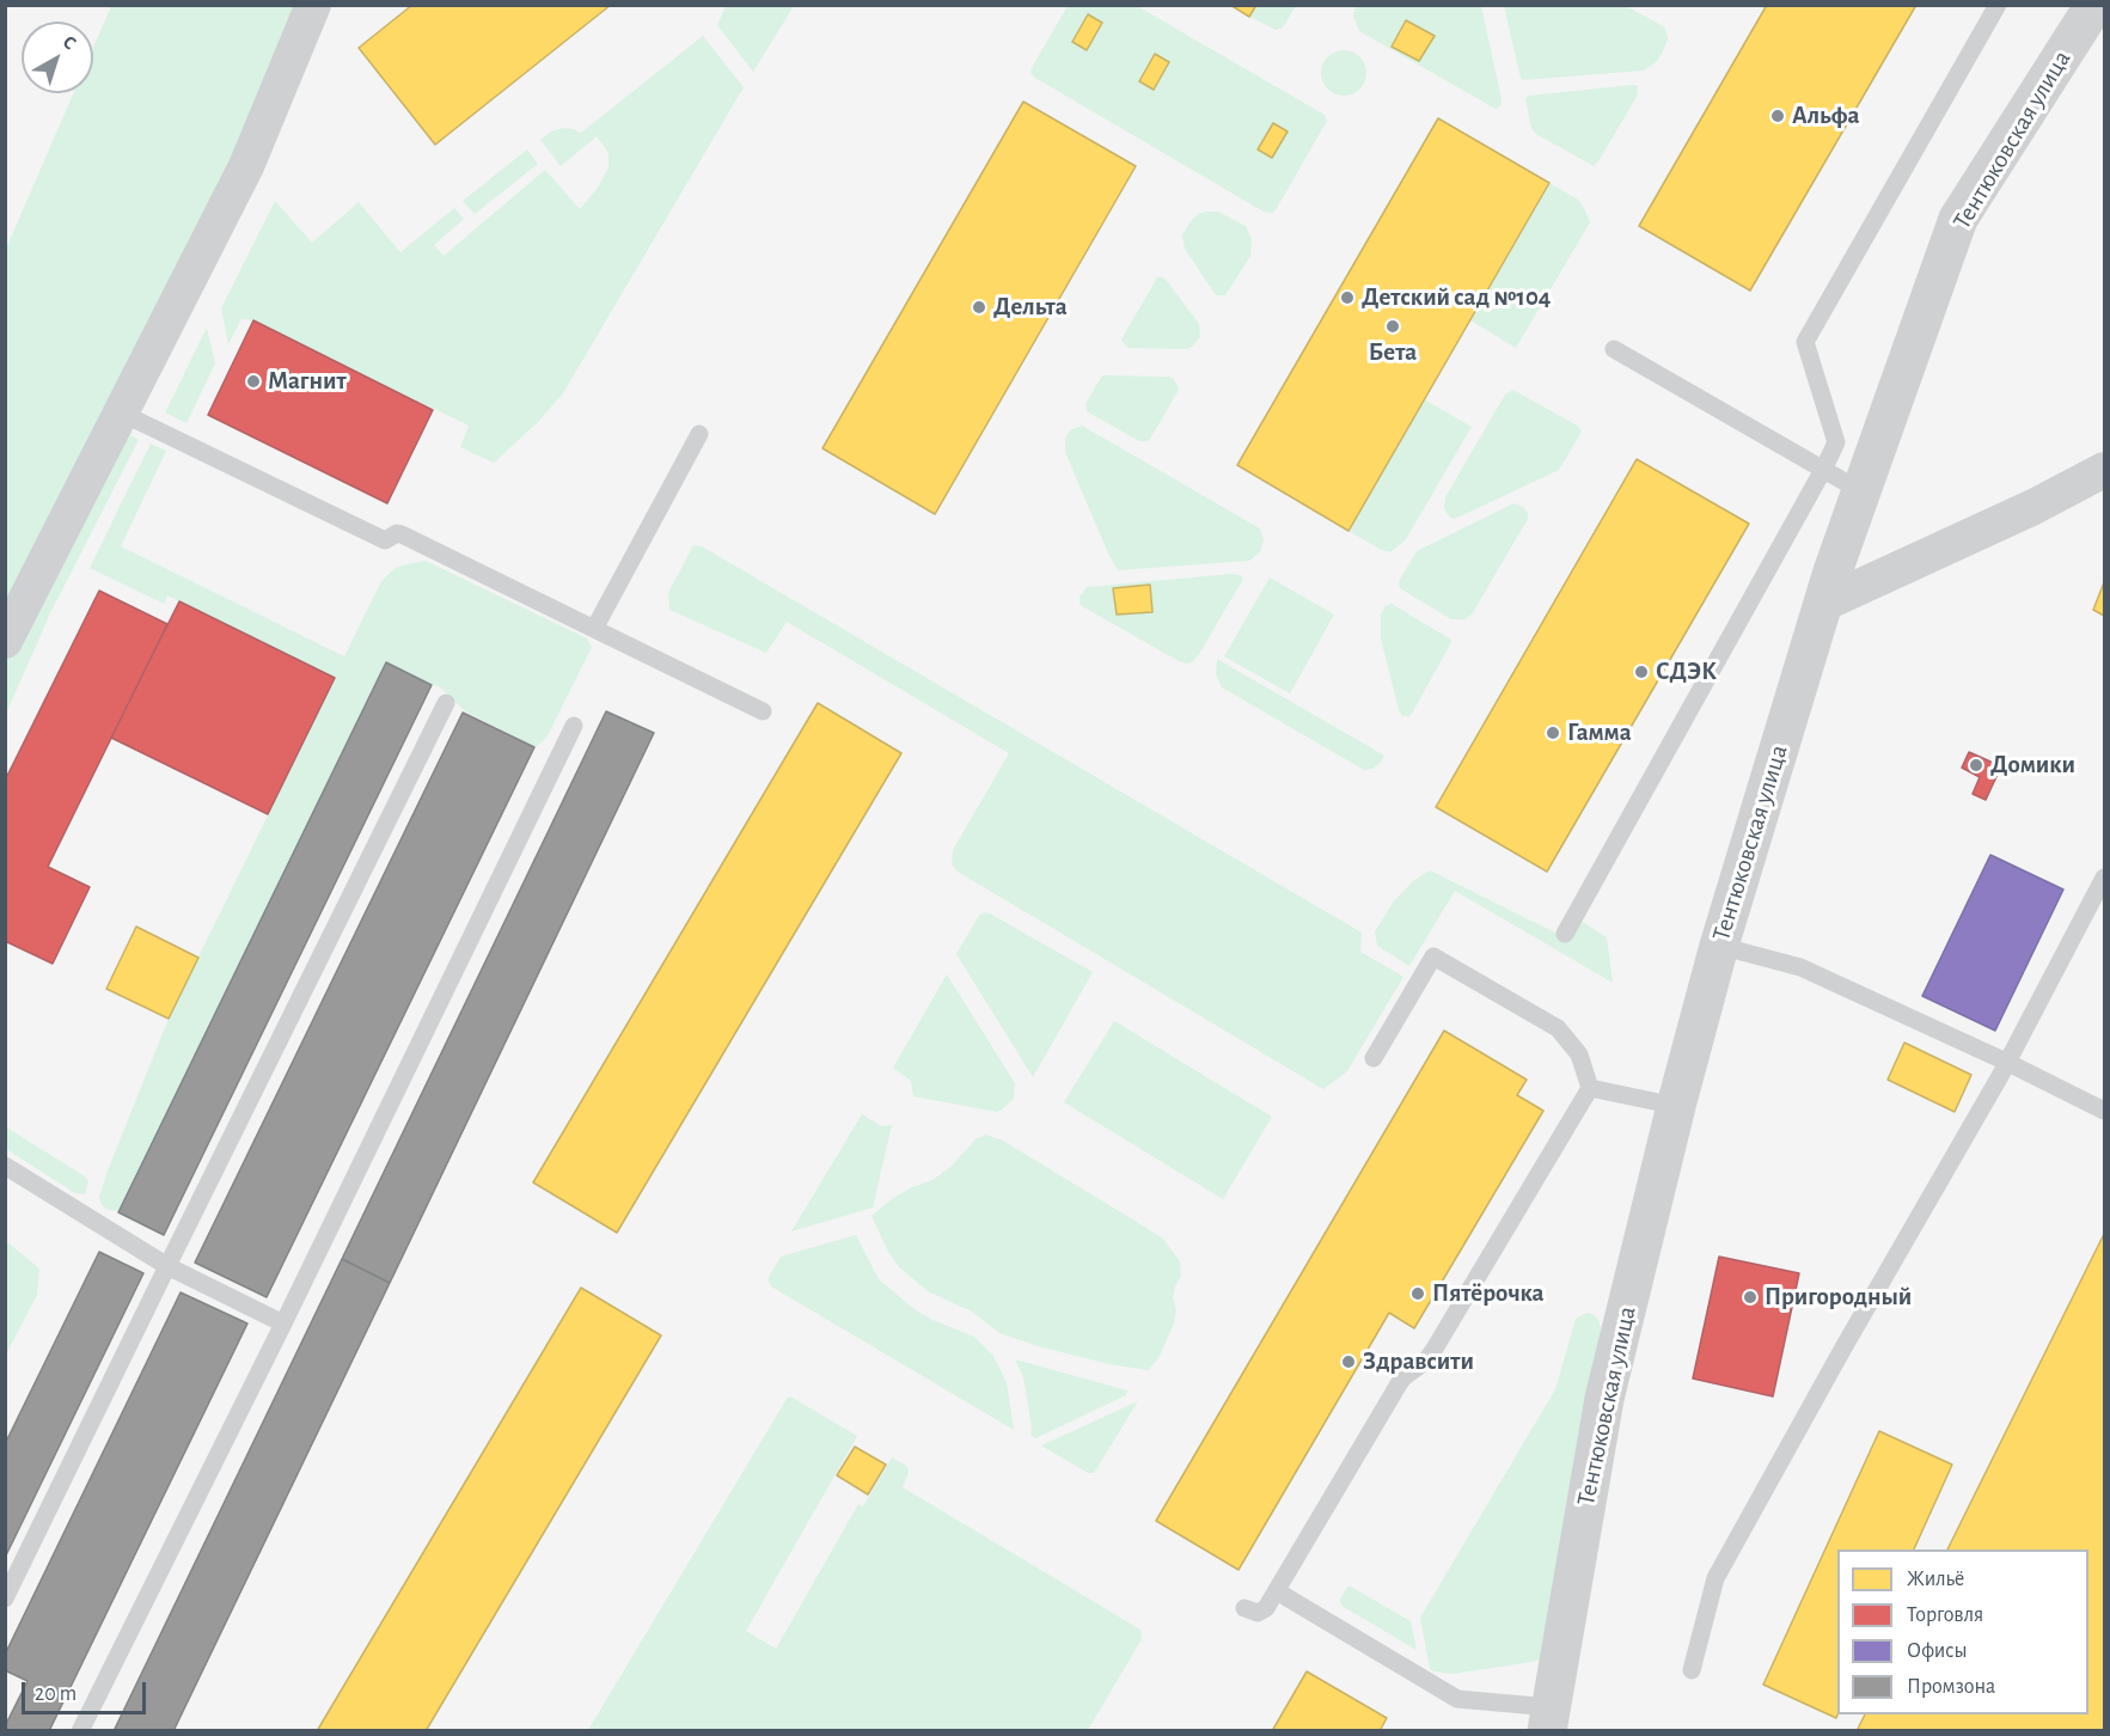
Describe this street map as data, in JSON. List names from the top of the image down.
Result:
{
  "streets": {
    "street": ["Тентюковская улица"]
  },
  "places": [
    "Альфа",
    "Детский сад №104",
    "Дельта",
    "Бета",
    "Магнит",
    "СДЭК",
    "Гамма",
    "Домики",
    "Пятёрочка",
    "Пригородный",
    "Здравсити"
  ],
  "legend": [
    "Жильё",
    "Торговля",
    "Офисы",
    "Промзона"
  ],
  "scale_bar": "20 m",
  "north": "top right"
}
